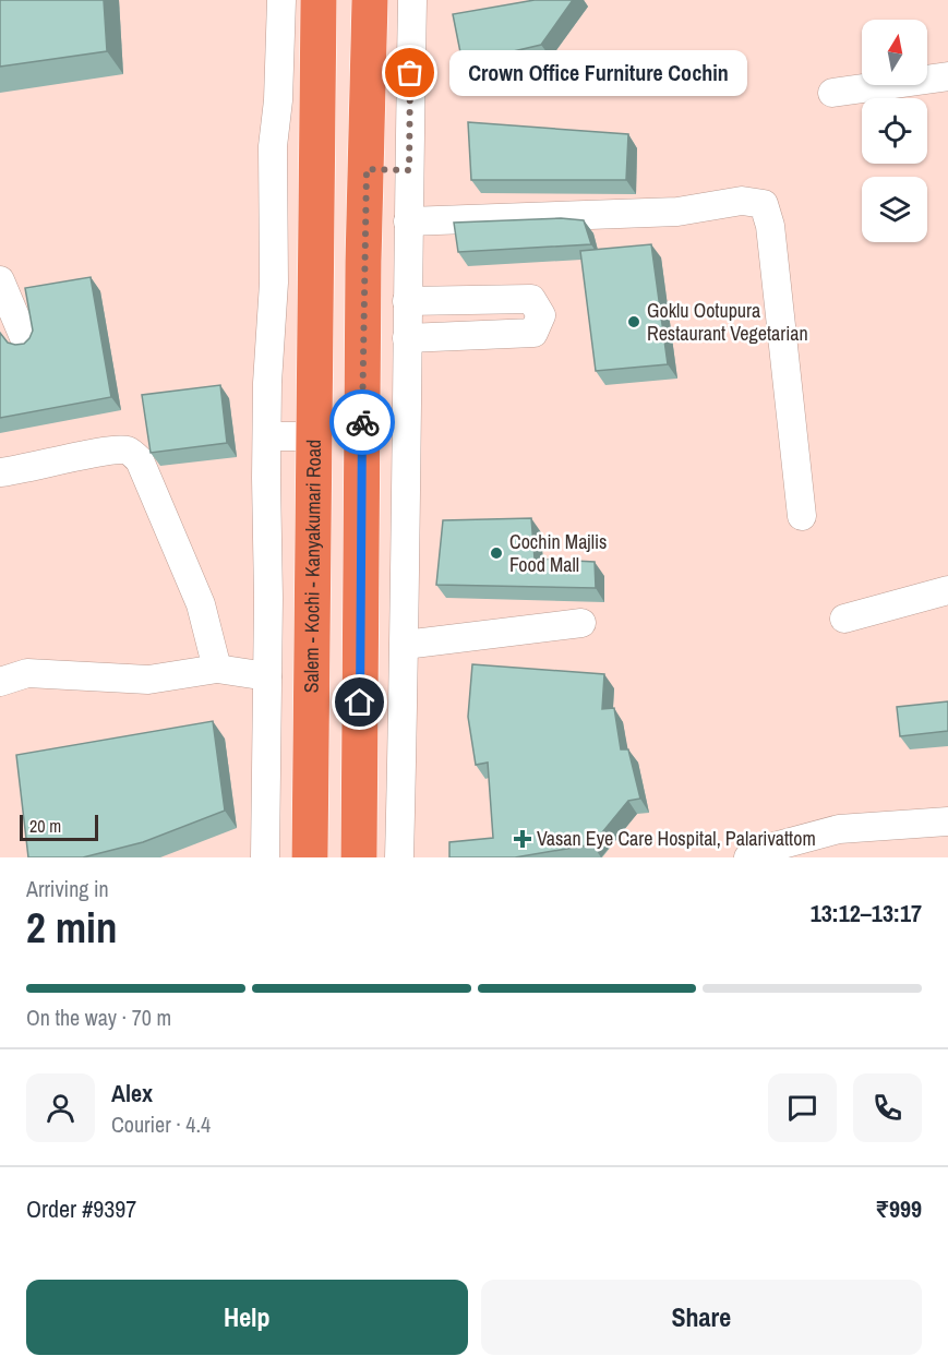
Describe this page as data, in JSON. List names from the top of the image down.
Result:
{
  "streets": {
    "highway": ["Salem - Kochi - Kanyakumari Road"]
  },
  "places": {
    "other": ["Crown Office Furniture Cochin", "Goklu Ootupura Restaurant Vegetarian", "Cochin Majlis Food Mall"],
    "health": ["Vasan Eye Care Hospital, Palarivattom"]
  },
  "scale_bar": "20 m",
  "north": "top",
  "page": {
    "bubble": "Crown Office Furniture Cochin",
    "scale": "20 m",
    "heading": ["2 min", "Arriving in", "13:12–13:17"],
    "panel": [
      "Alex",
      "Courier · 4.4",
      "Order #9397",
      "₹999"
    ],
    "bar": "On the way · 70 m",
    "buttons": ["Help", "Share"]
  }
}
